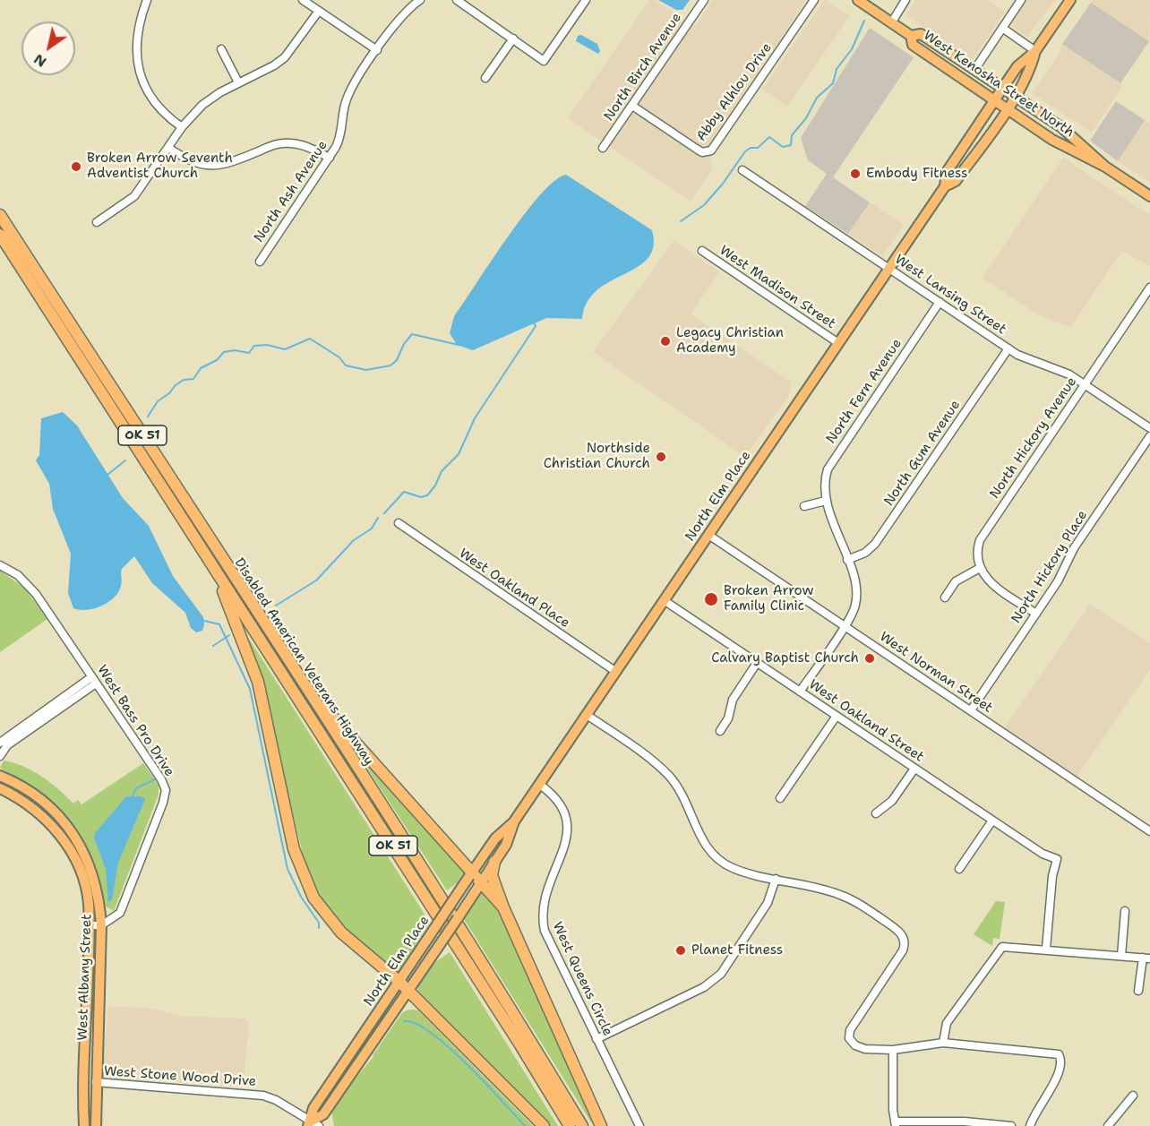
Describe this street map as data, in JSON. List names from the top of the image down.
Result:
{
  "streets": {
    "highway": ["OK 51", "Disabled American Veterans Highway"],
    "main road": ["West Kenosha Street North", "North Elm Place", "West Albany Street"],
    "street": [
      "North Birch Avenue",
      "Abby Alhlou Drive",
      "North Ash Avenue",
      "West Madison Street",
      "West Lansing Street",
      "North Fern Avenue",
      "North Hickory Avenue",
      "North Gum Avenue",
      "North Hickory Place",
      "West Oakland Place",
      "West Norman Street",
      "West Bass Pro Drive",
      "West Oakland Street",
      "West Queens Circle",
      "West Stone Wood Drive"
    ]
  },
  "crossings": [
    ["North Birch Avenue", "Abby Alhlou Drive"],
    ["West Kenosha Street North", "North Elm Place"],
    ["West Madison Street", "North Elm Place"],
    ["West Lansing Street", "North Fern Avenue"],
    ["West Lansing Street", "North Hickory Avenue"],
    ["West Lansing Street", "North Gum Avenue"],
    ["West Lansing Street", "North Elm Place"],
    ["North Fern Avenue", "North Gum Avenue"],
    ["North Fern Avenue", "West Norman Street"],
    ["North Fern Avenue", "West Oakland Street"],
    ["North Elm Place", "West Oakland Place"],
    ["North Elm Place", "West Norman Street"],
    ["North Elm Place", "West Oakland Street"],
    ["North Elm Place", "West Queens Circle"],
    ["North Elm Place", "West Stone Wood Drive"],
    ["North Hickory Place", "West Norman Street"],
    ["West Bass Pro Drive", "West Albany Street"],
    ["West Albany Street", "West Stone Wood Drive"]
  ],
  "places": [
    "Broken Arrow Seventh Adventist Church",
    "Embody Fitness",
    "Legacy Christian Academy",
    "Northside Christian Church",
    "Broken Arrow Family Clinic",
    "Calvary Baptist Church",
    "Planet Fitness"
  ],
  "north": "bottom left"
}
